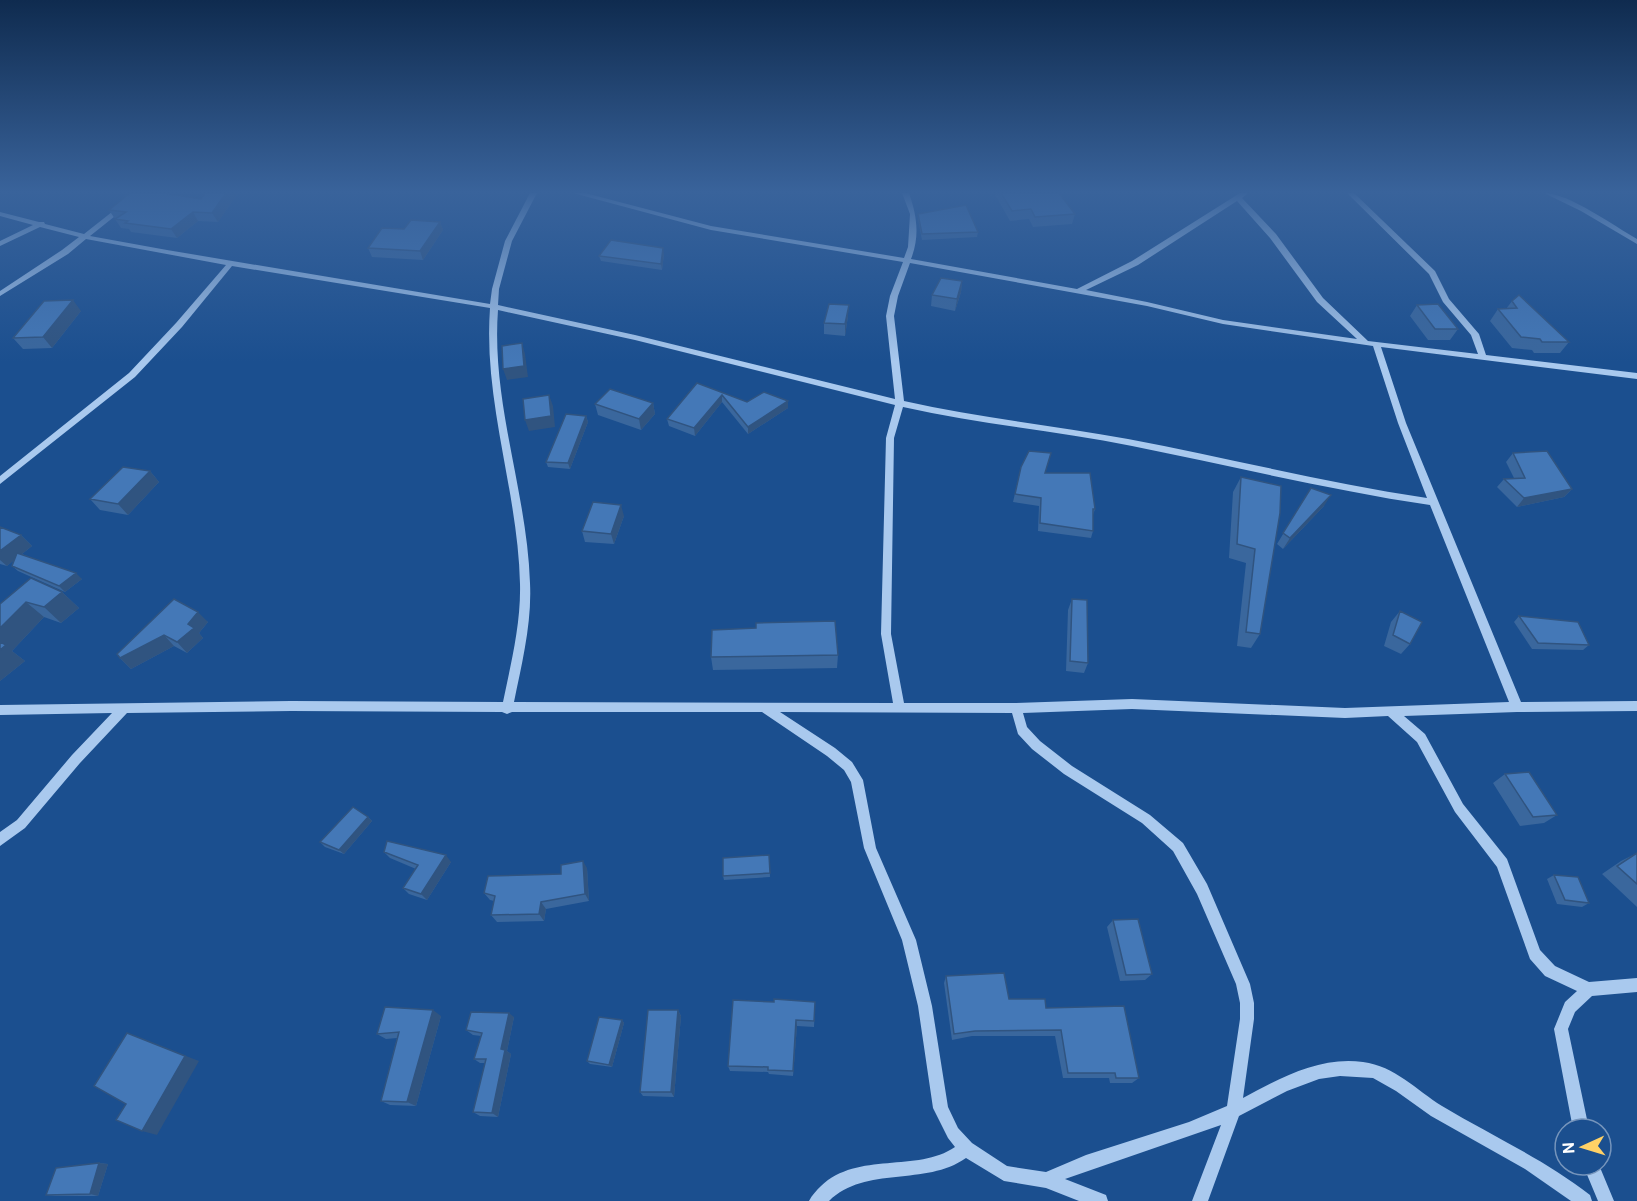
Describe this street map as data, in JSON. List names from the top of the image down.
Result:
{
  "north": "left"
}
